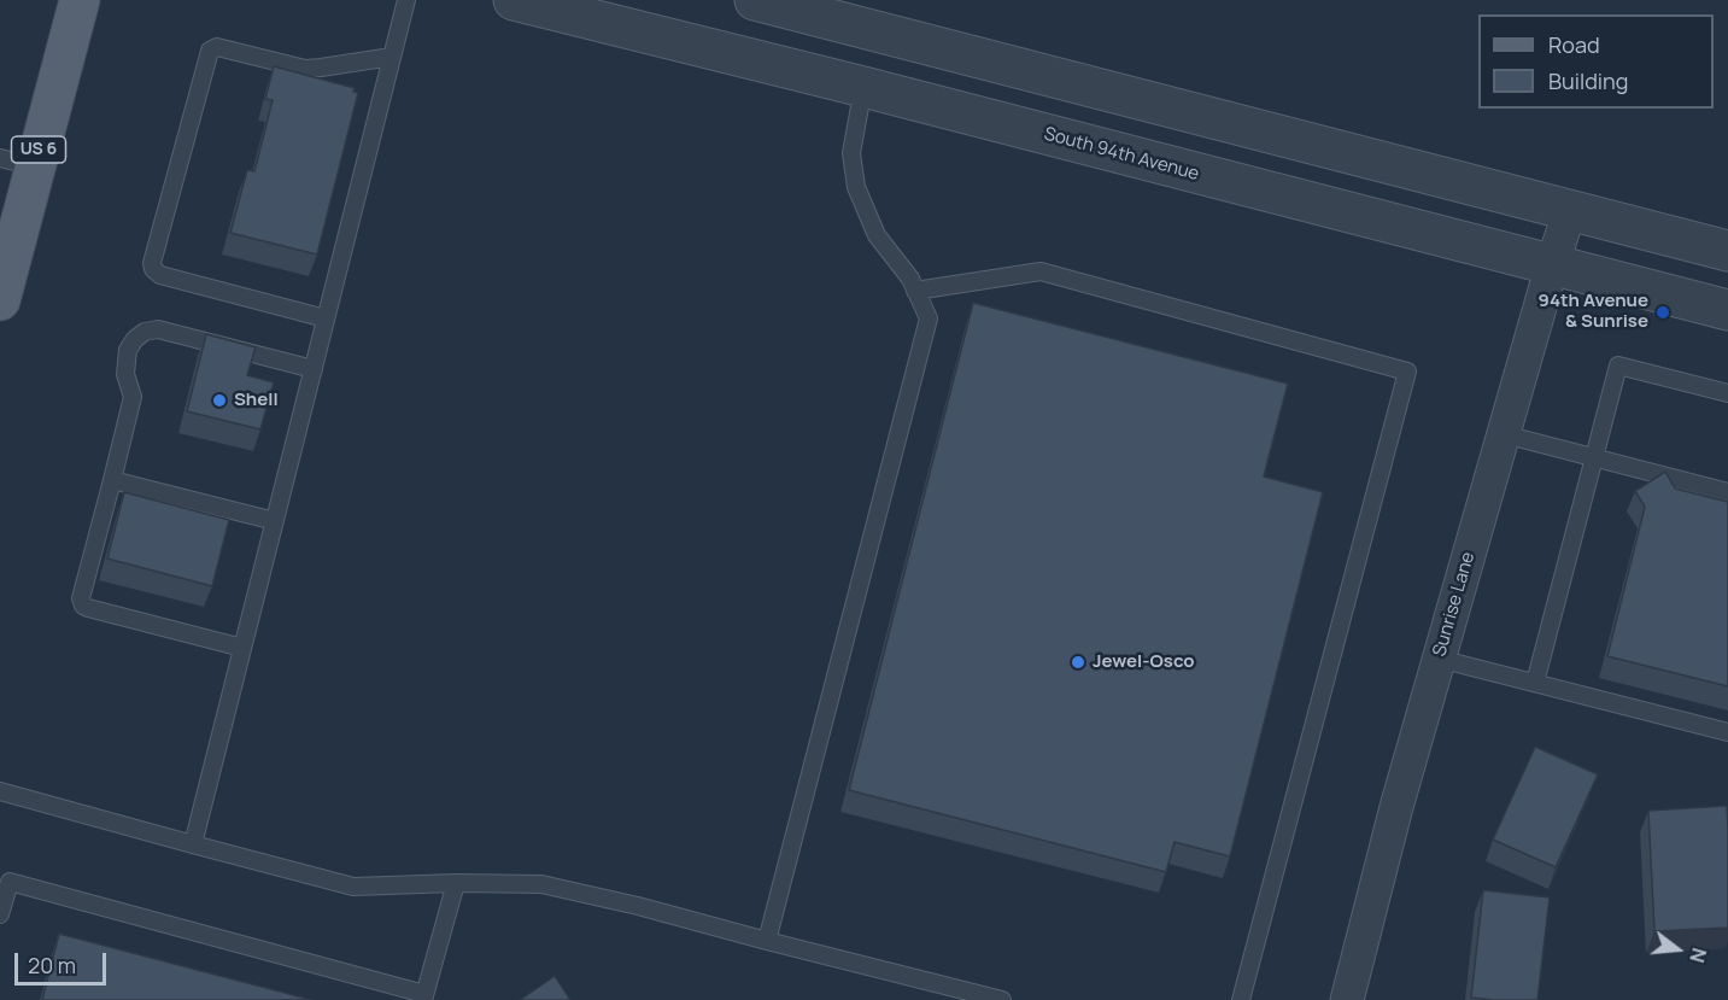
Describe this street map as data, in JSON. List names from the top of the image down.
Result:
{
  "streets": {
    "main road": ["US 6"],
    "street": ["South 94th Avenue", "Sunrise Lane"]
  },
  "crossings": [
    ["South 94th Avenue", "Sunrise Lane"]
  ],
  "places": ["94th Avenue & Sunrise", "Shell", "Jewel-Osco"],
  "legend": ["Road", "Building"],
  "scale_bar": "20 m",
  "north": "right"
}
